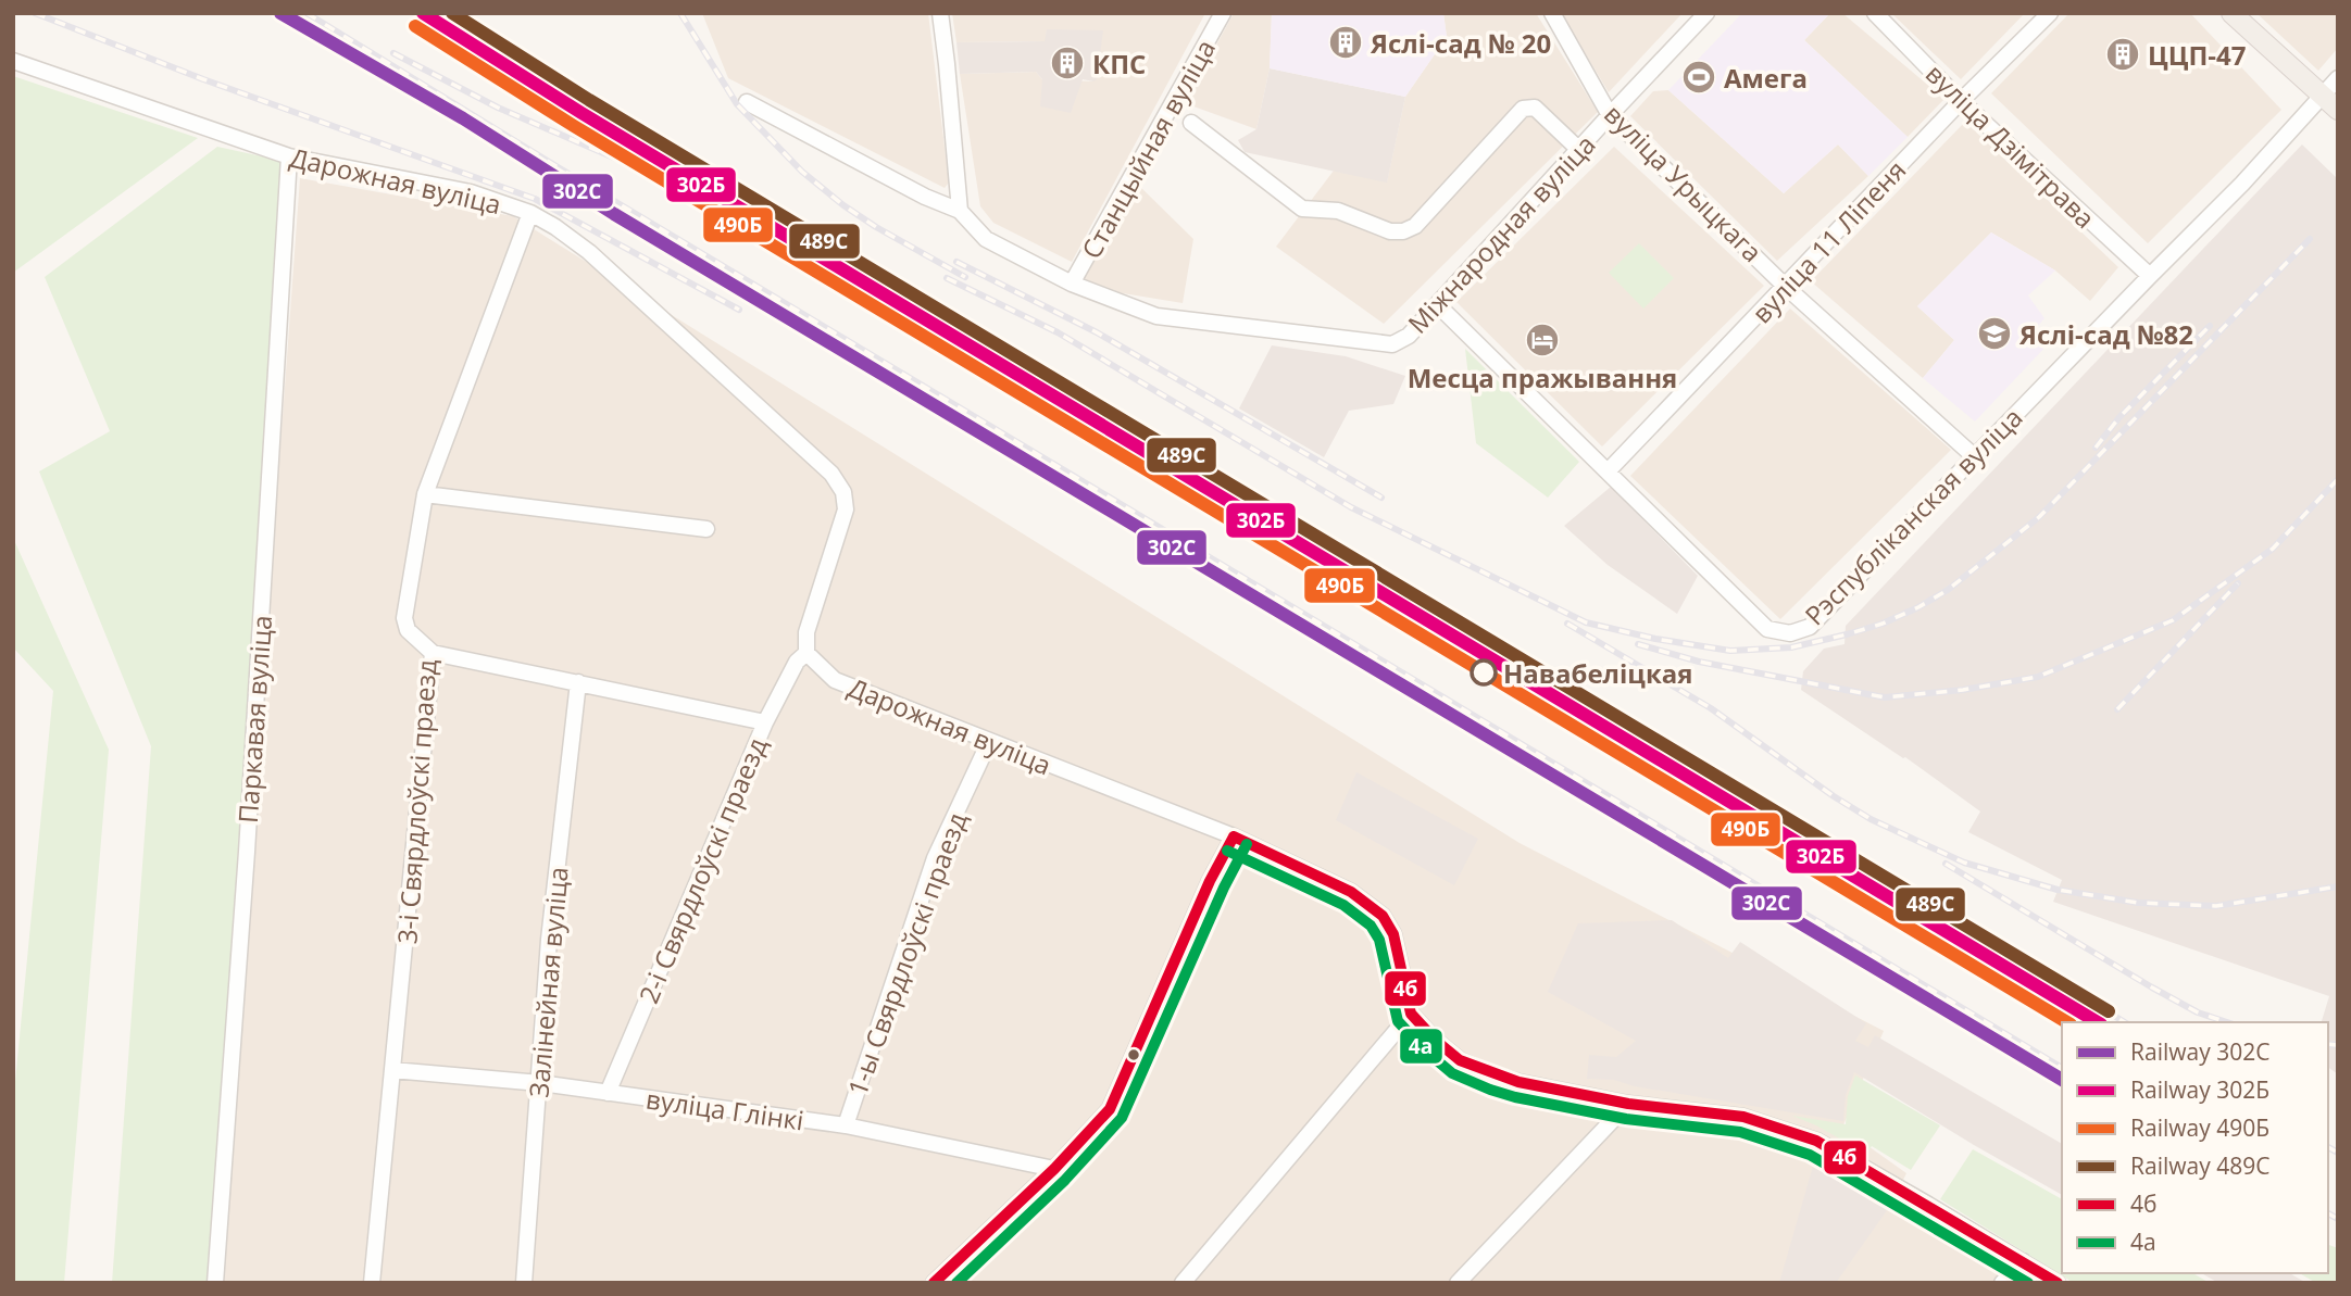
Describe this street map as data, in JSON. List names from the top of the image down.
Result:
{
  "streets": {
    "street": [
      "вуліца Дзімітрава",
      "Станцыйная вуліца",
      "Дарожная вуліца",
      "вуліца Урыцкага",
      "Міжнародная вуліца",
      "вуліца 11 Ліпеня",
      "Рэспубліканская вуліца",
      "Паркавая вуліца",
      "3-і Свярдлоўскі праезд",
      "2-і Свярдлоўскі праезд",
      "1-ы Свярдлоўскі праезд",
      "Залінейная вуліца",
      "вуліца Глінкі"
    ]
  },
  "crossings": [
    ["вуліца Дзімітрава", "вуліца 11 Ліпеня"],
    ["вуліца Дзімітрава", "Рэспубліканская вуліца"],
    ["Станцыйная вуліца", "Міжнародная вуліца"],
    ["Дарожная вуліца", "Паркавая вуліца"],
    ["Дарожная вуліца", "3-і Свярдлоўскі праезд"],
    ["Дарожная вуліца", "2-і Свярдлоўскі праезд"],
    ["Дарожная вуліца", "1-ы Свярдлоўскі праезд"],
    ["вуліца Урыцкага", "Міжнародная вуліца"],
    ["вуліца Урыцкага", "вуліца 11 Ліпеня"],
    ["вуліца Урыцкага", "Рэспубліканская вуліца"],
    ["Міжнародная вуліца", "Рэспубліканская вуліца"],
    ["вуліца 11 Ліпеня", "Рэспубліканская вуліца"],
    ["3-і Свярдлоўскі праезд", "вуліца Глінкі"],
    ["2-і Свярдлоўскі праезд", "вуліца Глінкі"],
    ["1-ы Свярдлоўскі праезд", "вуліца Глінкі"],
    ["Залінейная вуліца", "вуліца Глінкі"]
  ],
  "places": {
    "building": ["Яслі-сад № 20", "ЦЦП-47", "КПС"],
    "sports": ["Амега"],
    "school or university": ["Яслі-сад №82"],
    "hotel": ["Месца пражывання"],
    "other": ["Навабеліцкая"]
  },
  "lines": [
    "rail line 302С",
    "rail line 302Б",
    "rail line 489С",
    "rail line 490Б",
    "transit line 4б",
    "transit line 4а"
  ],
  "legend": [
    "Railway 302С",
    "Railway 302Б",
    "Railway 490Б",
    "Railway 489С",
    "4б",
    "4а"
  ]
}
